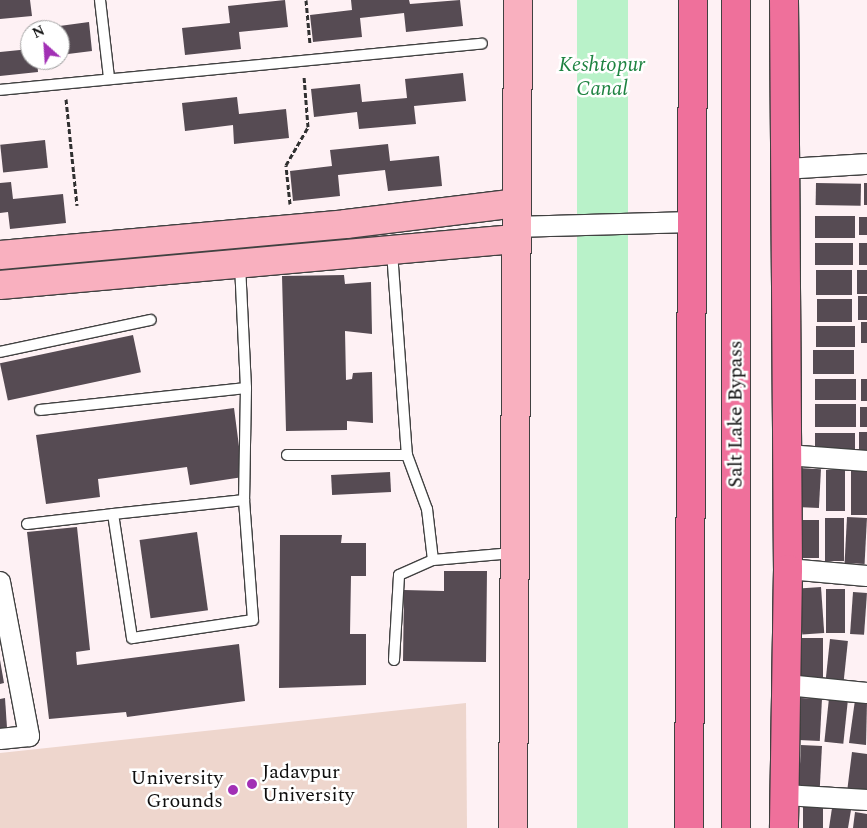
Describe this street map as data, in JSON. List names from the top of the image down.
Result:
{
  "streets": {
    "main road": ["Salt Lake Bypass"]
  },
  "water": ["Keshtopur Canal"],
  "places": ["Jadavpur University", "University Grounds"],
  "north": "top left"
}
